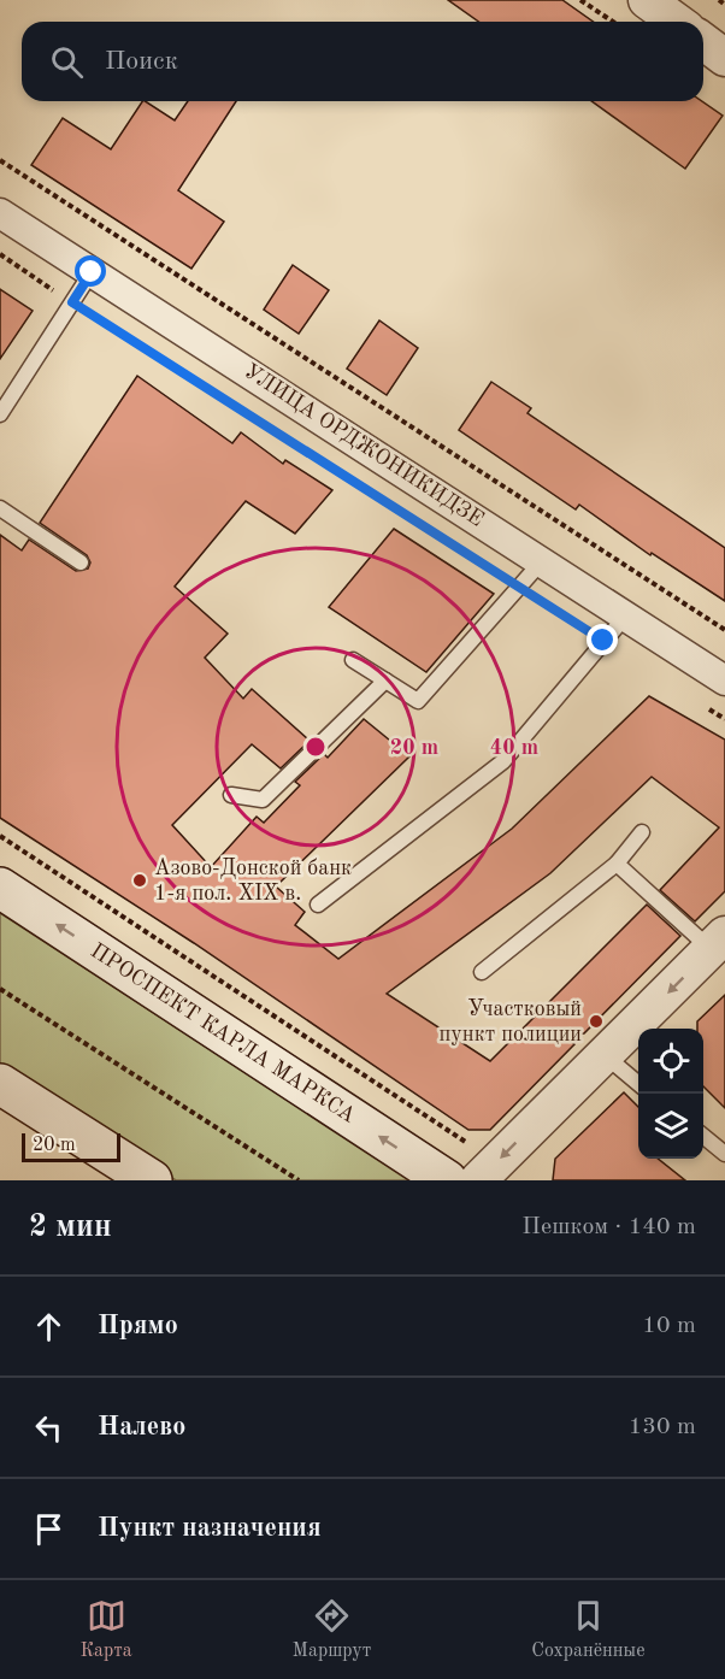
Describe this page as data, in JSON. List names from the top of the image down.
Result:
{
  "streets": {
    "main road": ["ПРОСПЕКТ КАРЛА МАРКСА"],
    "street": ["УЛИЦА ОРДЖОНИКИДЗЕ"]
  },
  "places": ["Азово-Донской банк 1-я пол. XIX в.", "Участковый пункт полиции"],
  "scale_bar": "20 m",
  "page": {
    "search": "Поиск",
    "scale": "20 m",
    "heading": ["2 мин", "Пешком · 140 m"],
    "list": [
      ["Прямо", "10 m"],
      ["Налево", "130 m"],
      "Пункт назначения"
    ],
    "nav": ["Карта", "Маршрут", "Сохранённые"]
  },
  "rings": ["20 m", "40 m"]
}
